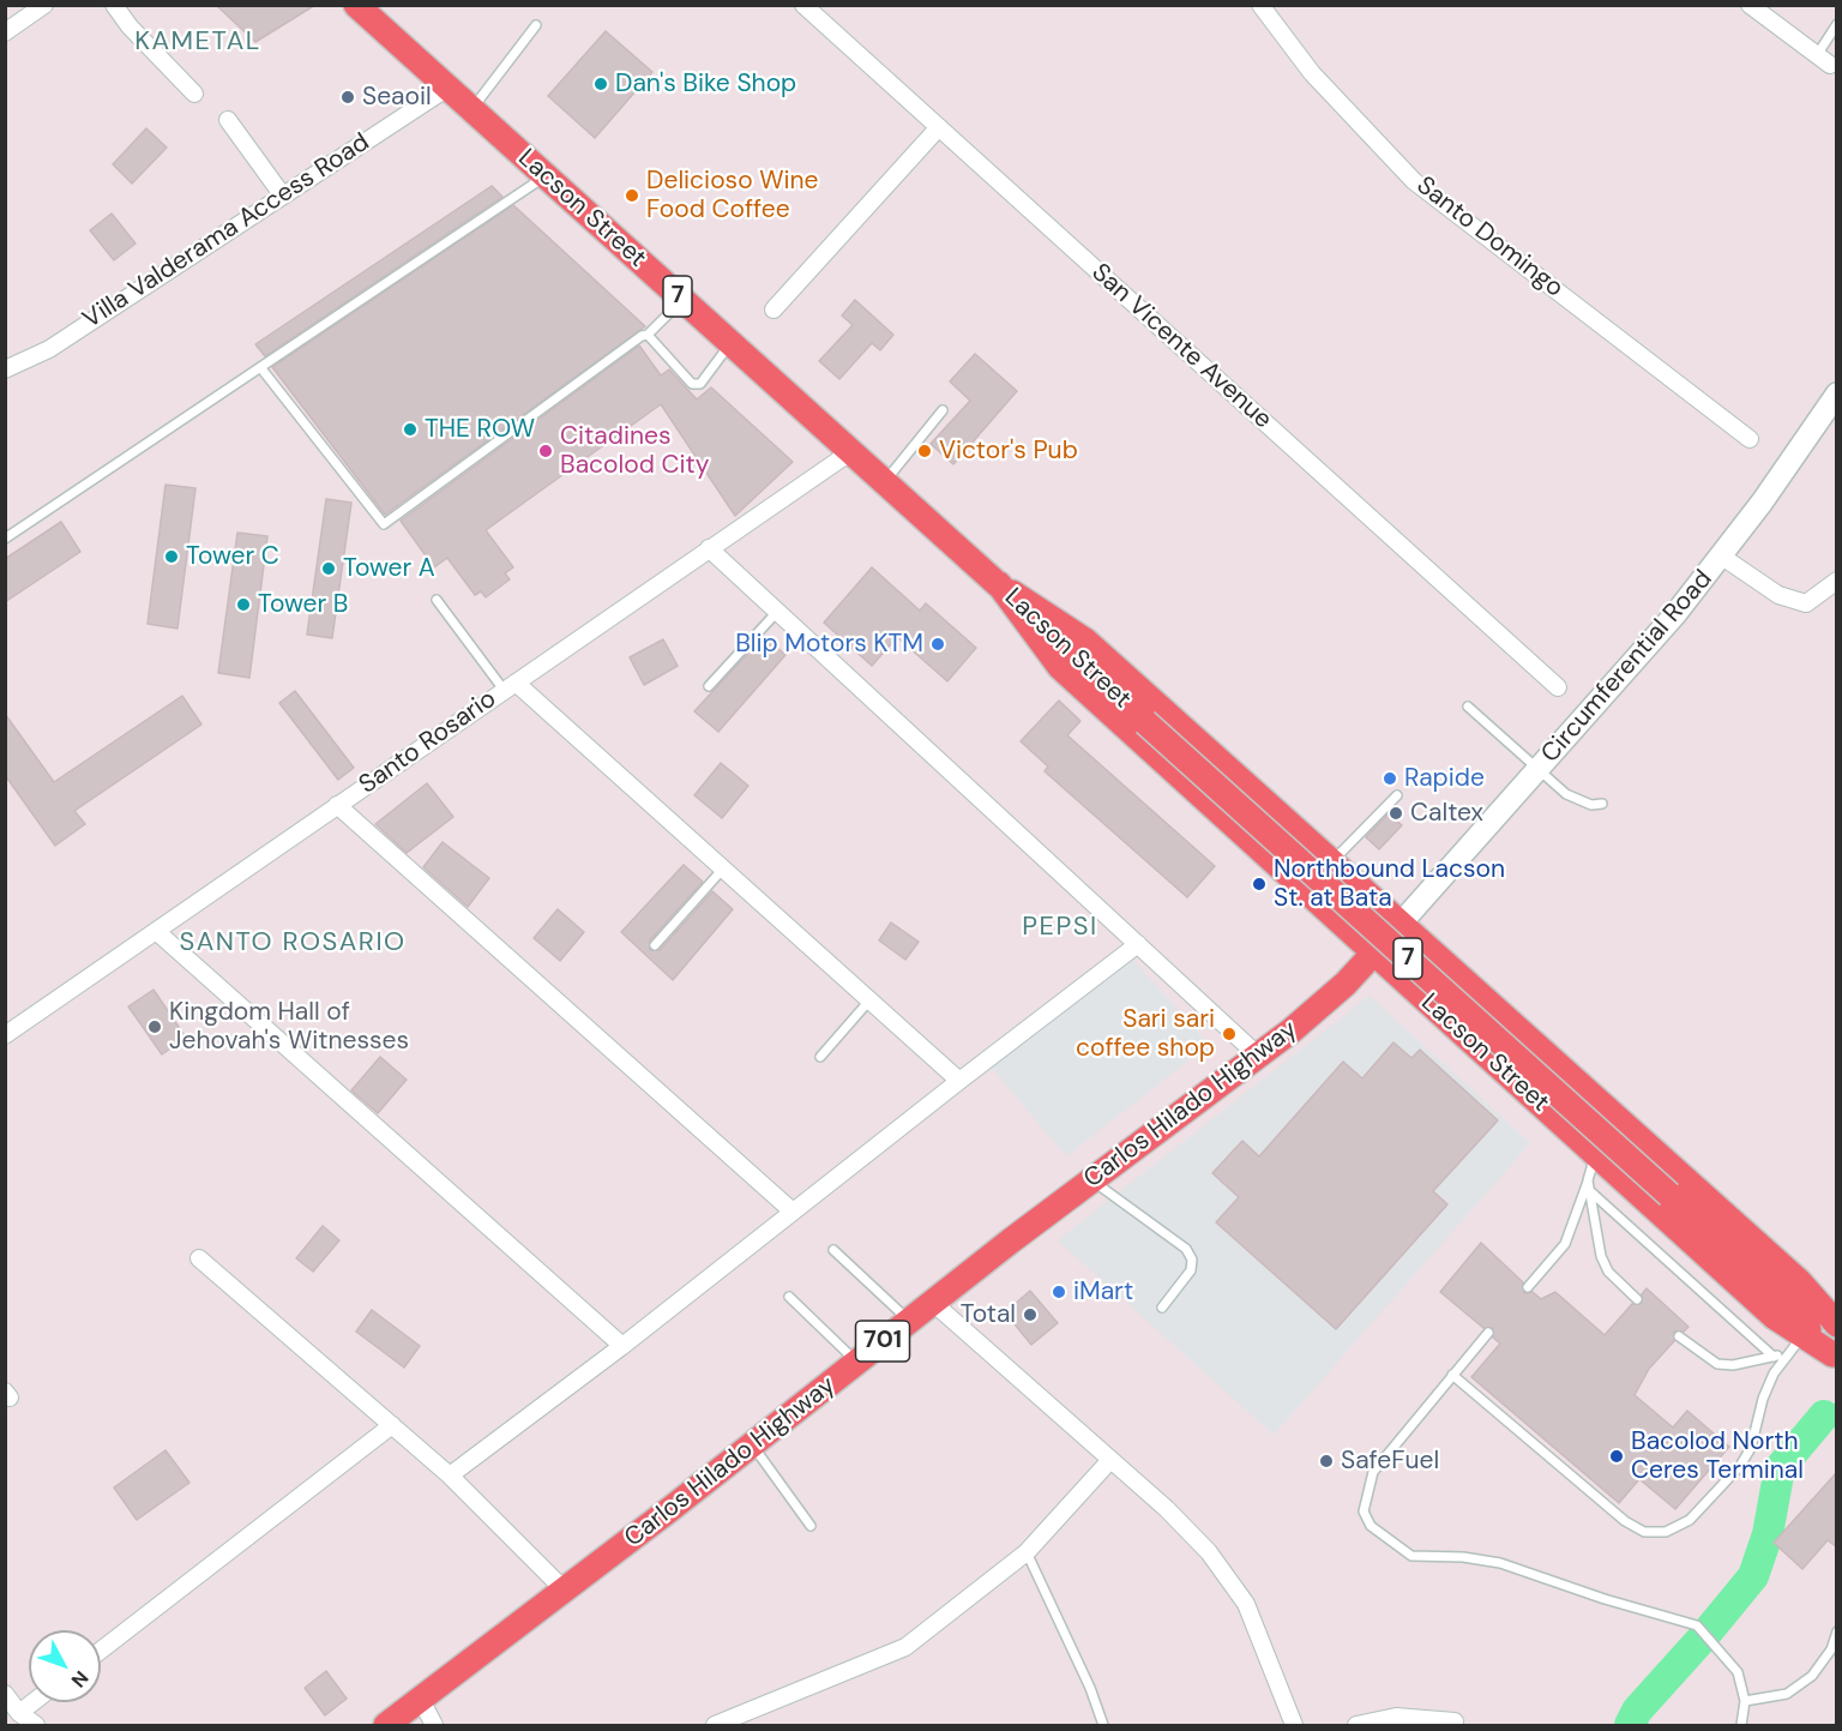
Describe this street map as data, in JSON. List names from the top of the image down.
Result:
{
  "streets": {
    "main road": [
      "Lacson Street",
      "7",
      "Circumferential Road",
      "Carlos Hilado Highway",
      "701"
    ],
    "street": [
      "Villa Valderama Access Road",
      "Santo Domingo",
      "San Vicente Avenue",
      "Santo Rosario"
    ]
  },
  "crossings": [
    ["Lacson Street", "Villa Valderama Access Road"],
    ["Lacson Street", "Circumferential Road"],
    ["Lacson Street", "Santo Rosario"],
    ["Lacson Street", "Carlos Hilado Highway"],
    ["Circumferential Road", "Carlos Hilado Highway"]
  ],
  "districts": ["KAMETAL", "PEPSI", "SANTO ROSARIO"],
  "places": [
    "Dan's Bike Shop",
    "Seaoil",
    "Delicioso Wine Food Coffee",
    "THE ROW",
    "Citadines Bacolod City",
    "Victor's Pub",
    "Tower C",
    "Tower A",
    "Tower B",
    "Blip Motors KTM",
    "Rapide",
    "Caltex",
    "Northbound Lacson St. at Bata",
    "Kingdom Hall of Jehovah's Witnesses",
    "Sari sari coffee shop",
    "iMart",
    "Total",
    "Bacolod North Ceres Terminal",
    "SafeFuel"
  ],
  "north": "bottom right"
}
